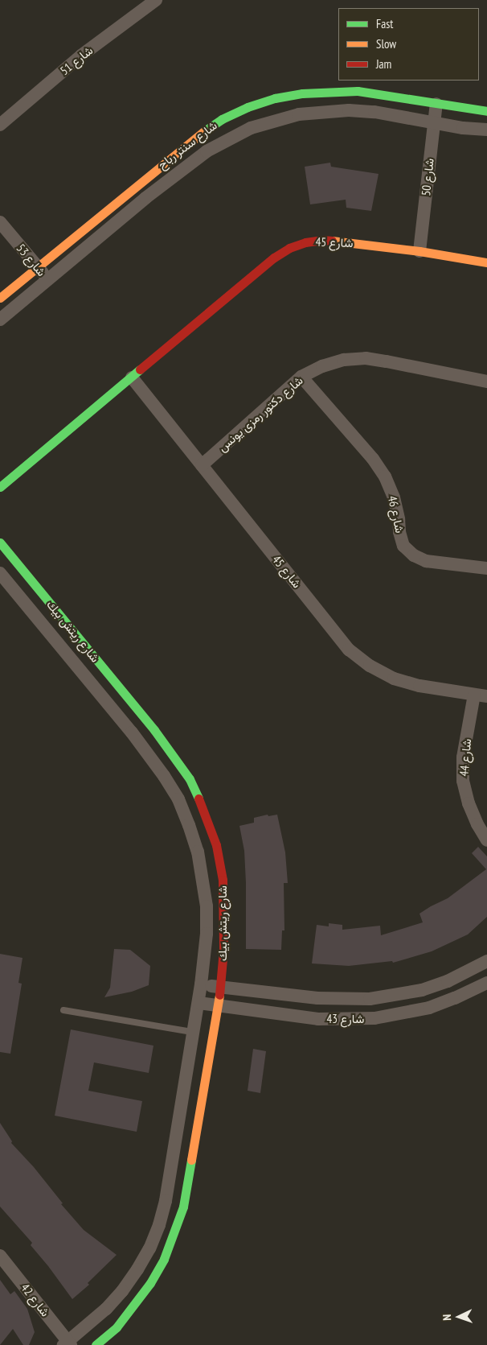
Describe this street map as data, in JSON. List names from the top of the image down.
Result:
{
  "streets": {
    "street": [
      "شارع 51",
      "شارع سنتر رباح",
      "شارع 50",
      "شارع 45",
      "شارع 53",
      "شارع دكتور رمزى يونس",
      "شارع 46",
      "شارع ريتش بيك",
      "شارع 44",
      "شارع 43",
      "شارع 42"
    ]
  },
  "crossings": [
    ["شارع سنتر رباح", "شارع 50"],
    ["شارع سنتر رباح", "شارع 53"],
    ["شارع 50", "شارع 45"],
    ["شارع 45", "شارع دكتور رمزى يونس"],
    ["شارع 45", "شارع 44"],
    ["شارع دكتور رمزى يونس", "شارع 46"],
    ["شارع ريتش بيك", "شارع 43"],
    ["شارع ريتش بيك", "شارع 42"]
  ],
  "legend": ["Fast", "Slow", "Jam"],
  "north": "left"
}
